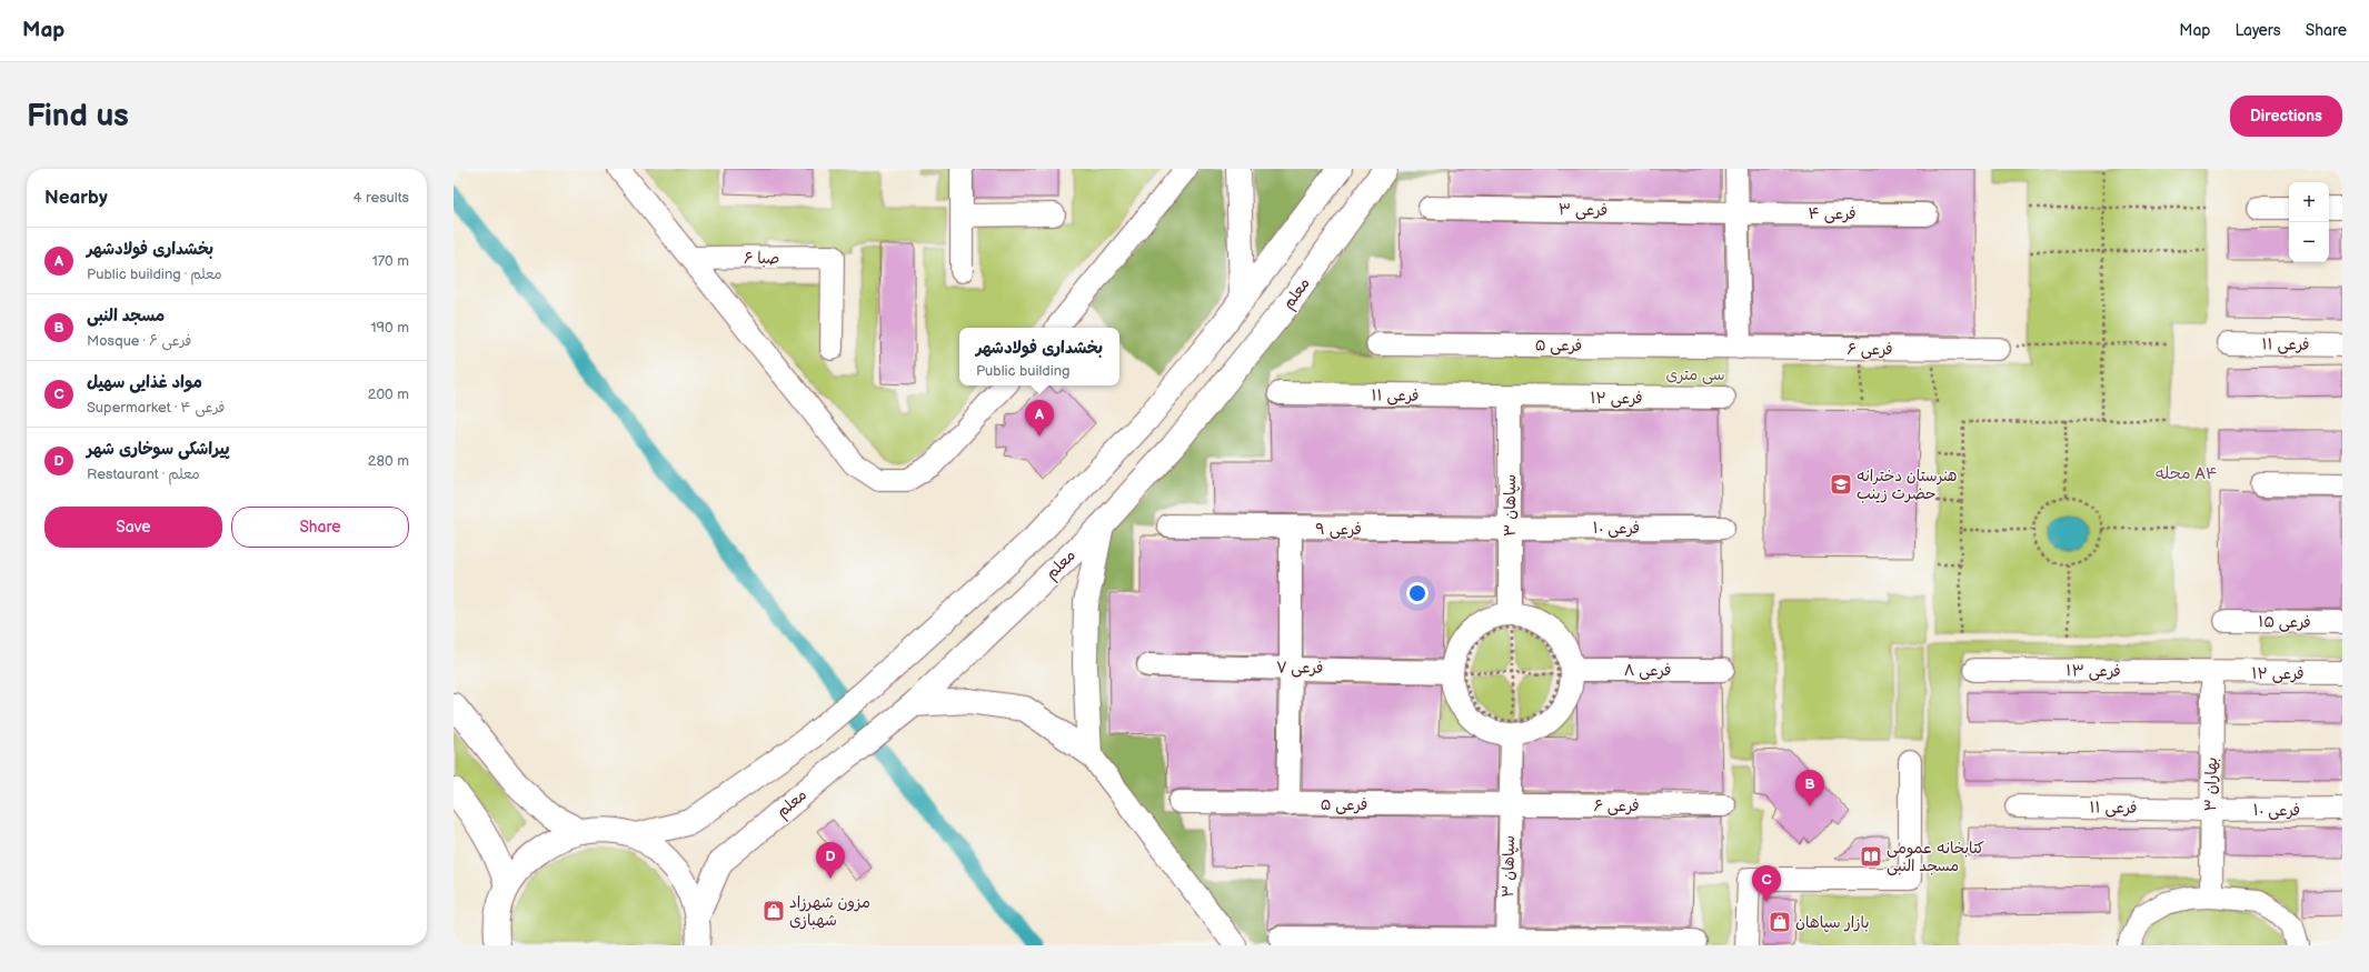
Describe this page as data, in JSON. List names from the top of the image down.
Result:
{
  "streets": {
    "main road": ["معلم"],
    "street": [
      "فرعی ۳",
      "فرعی ۴",
      "صبا ۶",
      "فرعی ۱۱",
      "فرعی ۵",
      "فرعی ۶",
      "فرعی ۱۲",
      "سپاهان ۳",
      "فرعی ۱۰",
      "فرعی ۹",
      "فرعی ۱۵",
      "فرعی ۷",
      "فرعی ۸",
      "فرعی ۱۳",
      "بهاران ۳"
    ]
  },
  "crossings": [
    ["فرعی ۳", "فرعی ۴"],
    ["فرعی ۱۱", "فرعی ۱۲"],
    ["فرعی ۱۱", "سپاهان ۳"],
    ["فرعی ۱۱", "فرعی ۱۰"],
    ["فرعی ۱۱", "بهاران ۳"],
    ["فرعی ۵", "فرعی ۶"],
    ["فرعی ۵", "سپاهان ۳"],
    ["فرعی ۶", "سپاهان ۳"],
    ["فرعی ۱۲", "سپاهان ۳"],
    ["فرعی ۱۲", "فرعی ۱۳"],
    ["فرعی ۱۲", "بهاران ۳"],
    ["سپاهان ۳", "فرعی ۱۰"],
    ["سپاهان ۳", "فرعی ۹"],
    ["فرعی ۱۰", "فرعی ۹"],
    ["فرعی ۱۰", "بهاران ۳"],
    ["فرعی ۱۳", "بهاران ۳"]
  ],
  "districts": ["محله A۴"],
  "parks": ["سی متری"],
  "places": {
    "school or university": ["هنرستان دخترانه حضرت زینب"],
    "library": ["کتابخانه عمومی مسجد النبی"],
    "shop": ["مزون شهرزاد شهبازی", "بازار سپاهان"]
  },
  "page": {
    "header": "Map",
    "nav": ["Map", "Layers", "Share"],
    "buttons": [
      "Directions",
      ["Save", "Share"]
    ],
    "title": "Find us",
    "heading": ["Nearby", "4 results"],
    "map_buttons": ["+", "−"],
    "list": [
      {
        "mark": "A",
        "name": "بخشداری فولادشهر",
        "note": "Public building · معلم",
        "value": "170 m"
      },
      {
        "mark": "B",
        "name": "مسجد النبی",
        "note": "Mosque · فرعی ۶",
        "value": "190 m"
      },
      {
        "mark": "C",
        "name": "مواد غذایی سهیل",
        "note": "Supermarket · فرعی ۴",
        "value": "200 m"
      },
      {
        "mark": "D",
        "name": "پیراشکی سوخاری شهر",
        "note": "Restaurant · معلم",
        "value": "280 m"
      }
    ],
    "popup": ["بخشداری فولادشهر", "Public building"],
    "pins": [
      "A",
      "B",
      "D",
      "C"
    ]
  }
}
